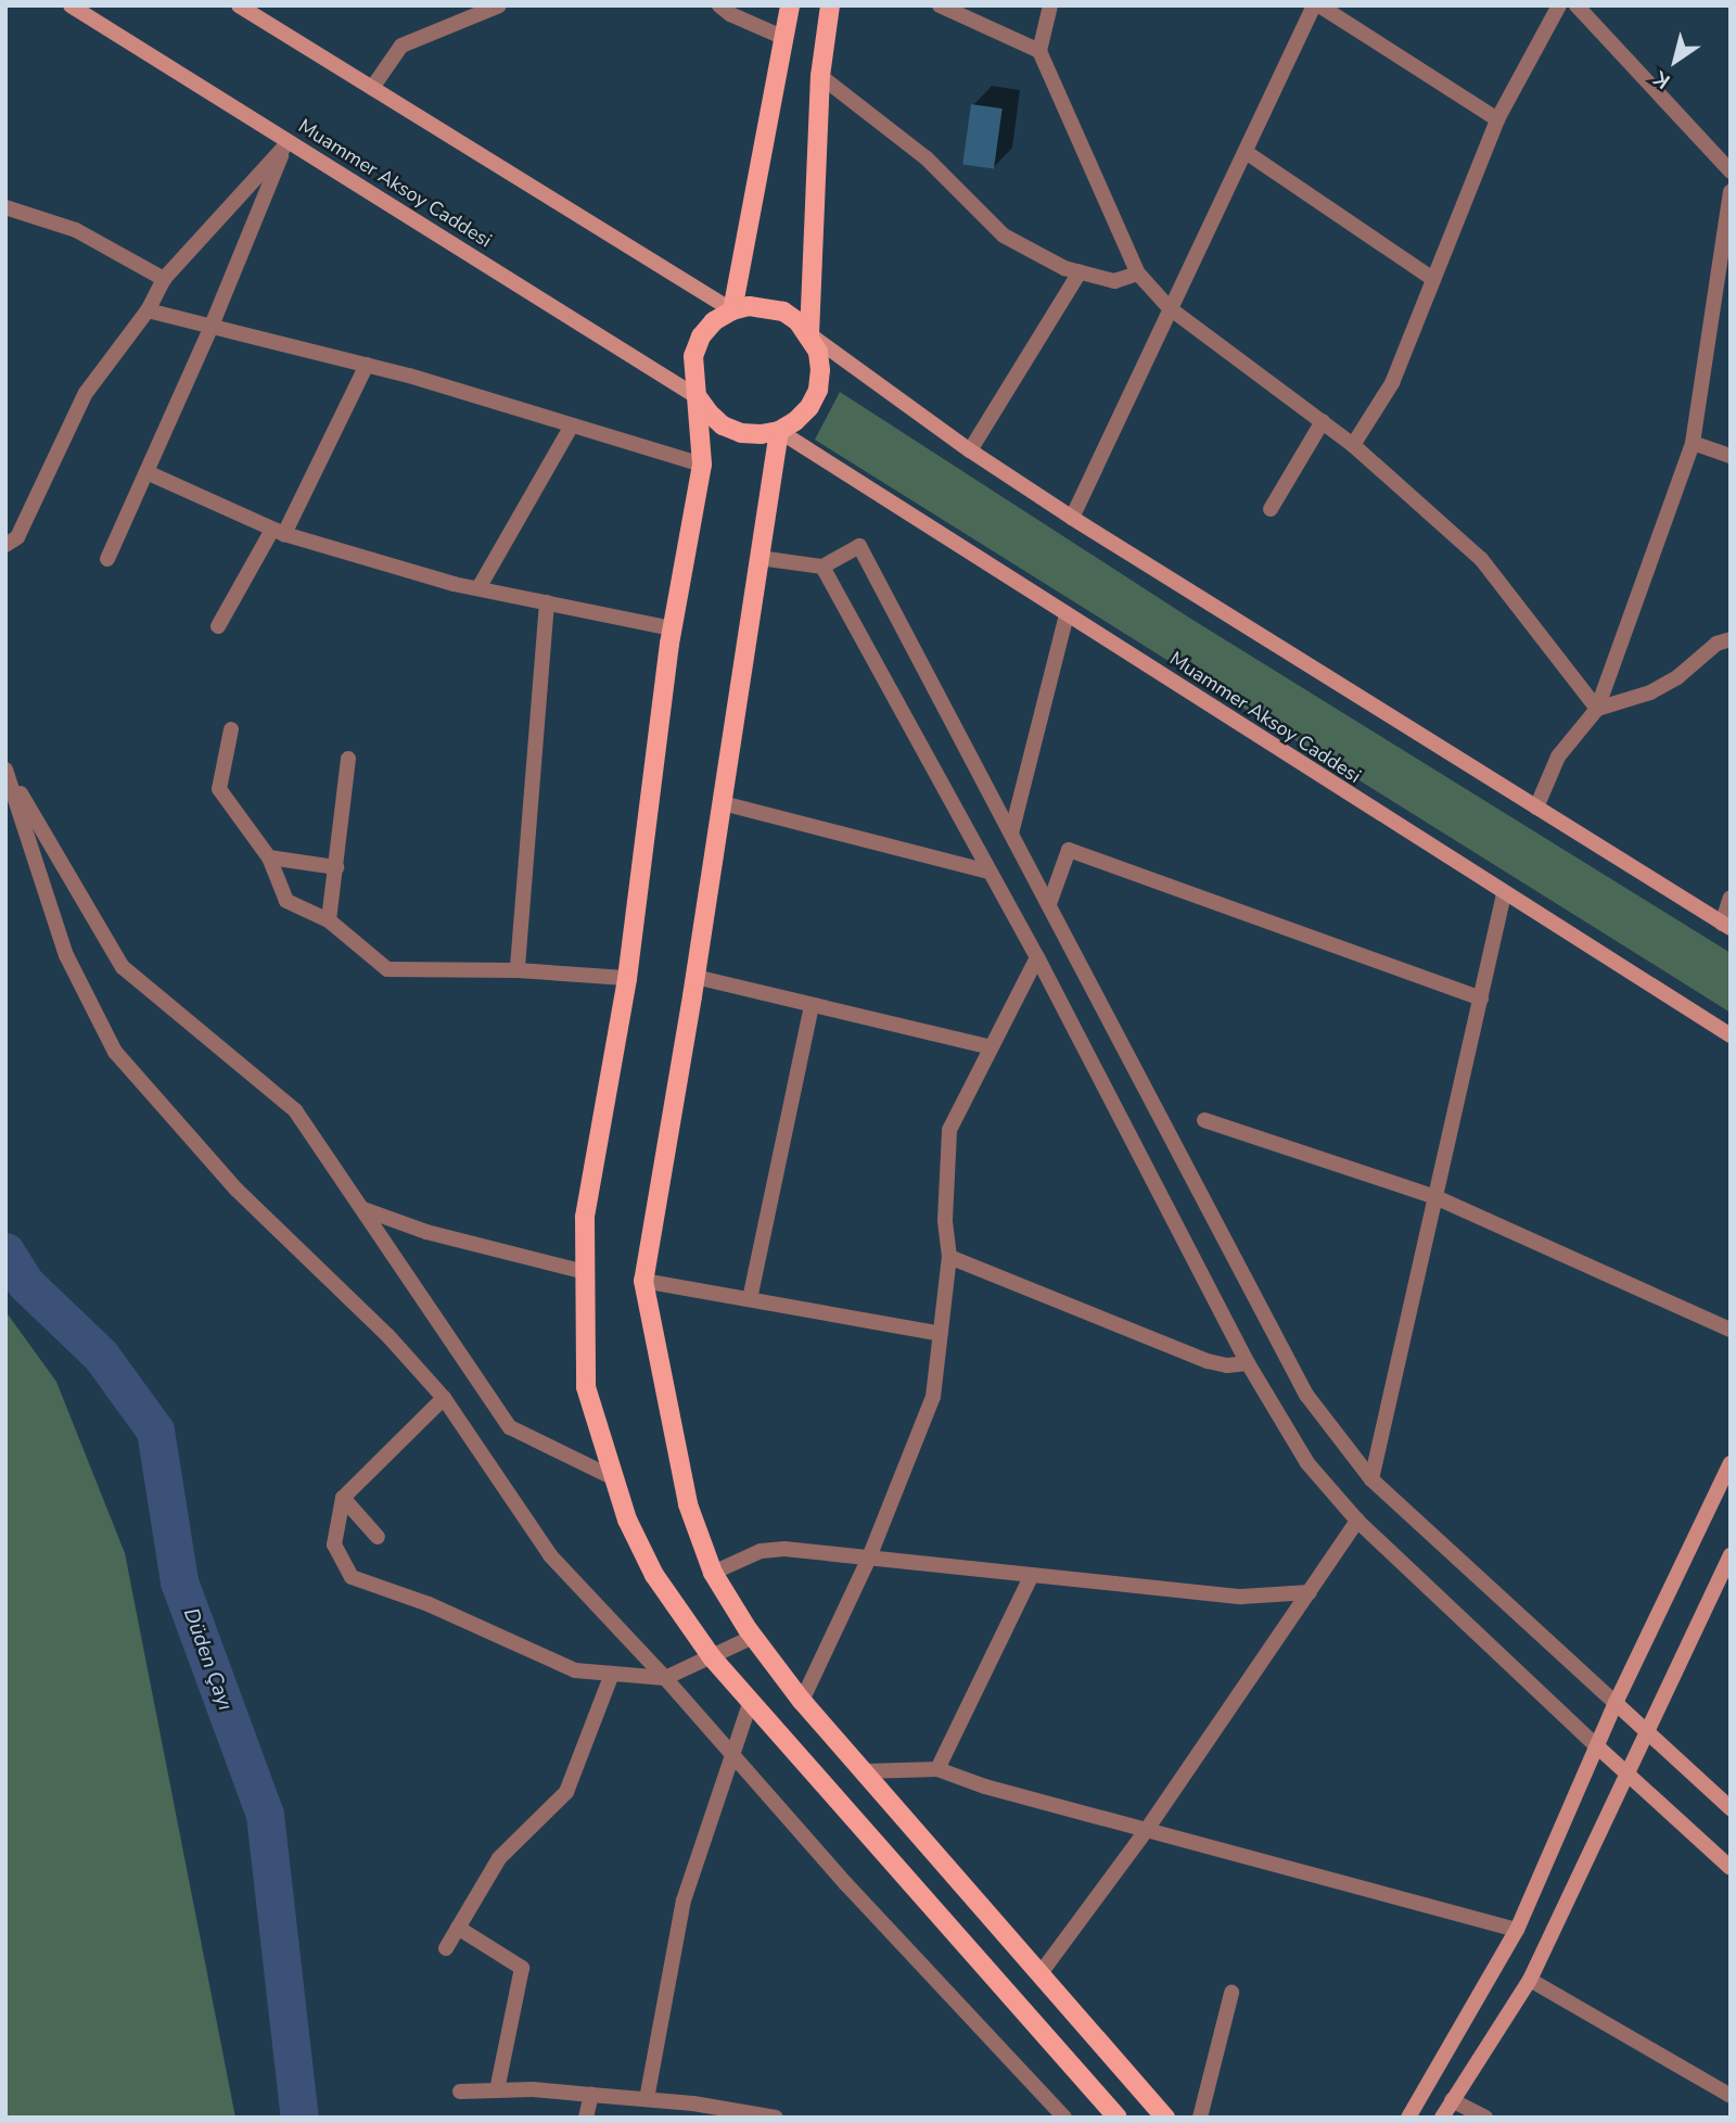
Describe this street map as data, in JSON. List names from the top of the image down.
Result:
{
  "streets": {
    "main road": ["Muammer Aksoy Caddesi"]
  },
  "water": ["Düden Çayı"],
  "north": "bottom left"
}
